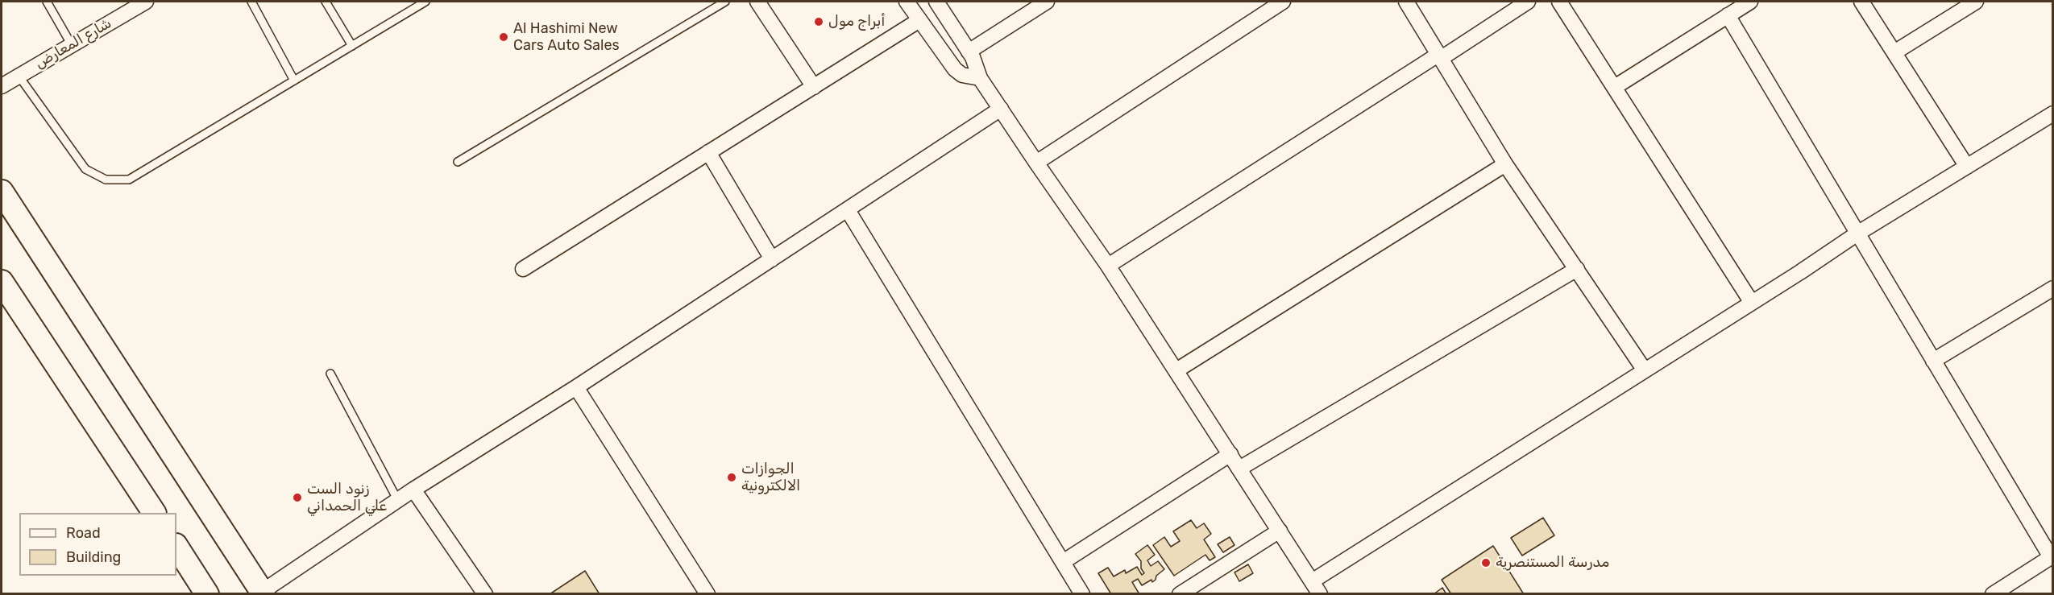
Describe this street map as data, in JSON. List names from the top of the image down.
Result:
{
  "streets": {
    "street": ["شارع المعارض"]
  },
  "places": [
    "أبراج مول",
    "Al Hashimi New Cars Auto Sales",
    "الجوازات الالكترونية",
    "زنود الست علي الحمداني",
    "مدرسة المستنصرية"
  ],
  "legend": ["Road", "Building"]
}
